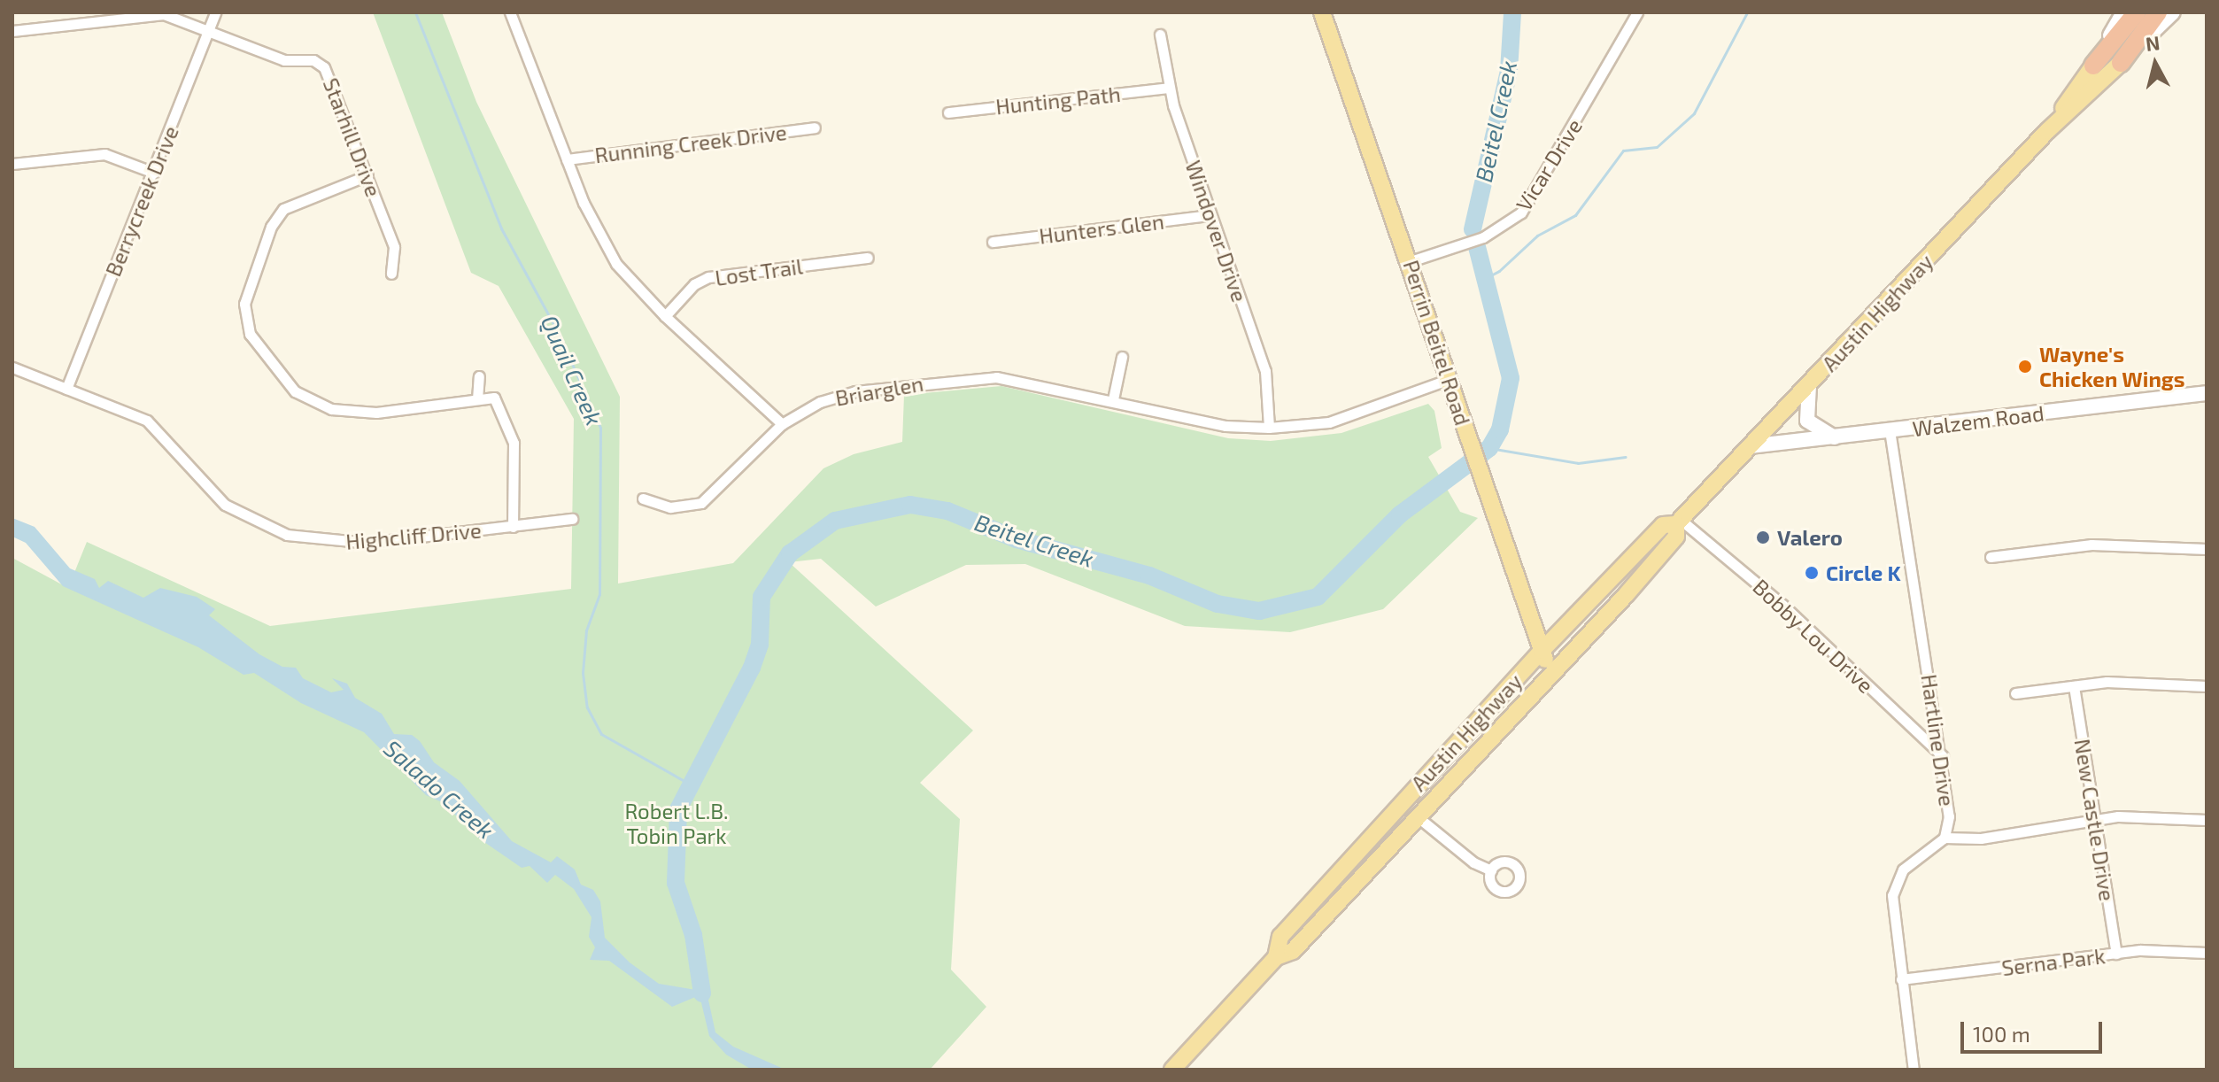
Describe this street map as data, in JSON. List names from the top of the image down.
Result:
{
  "streets": {
    "main road": ["Austin Highway", "Perrin Beitel Road", "Walzem Road"],
    "street": [
      "Hunting Path",
      "Starhill Drive",
      "Running Creek Drive",
      "Vicar Drive",
      "Berrycreek Drive",
      "Hunters Glen",
      "Windover Drive",
      "Lost Trail",
      "Briarglen",
      "Highcliff Drive",
      "Bobby Lou Drive",
      "Hartline Drive",
      "New Castle Drive",
      "Serna Park"
    ]
  },
  "crossings": [
    ["Hunting Path", "Windover Drive"],
    ["Starhill Drive", "Berrycreek Drive"],
    ["Vicar Drive", "Perrin Beitel Road"],
    ["Berrycreek Drive", "Highcliff Drive"],
    ["Hunters Glen", "Windover Drive"],
    ["Windover Drive", "Briarglen"],
    ["Austin Highway", "Perrin Beitel Road"],
    ["Austin Highway", "Walzem Road"],
    ["Austin Highway", "Bobby Lou Drive"],
    ["Perrin Beitel Road", "Briarglen"],
    ["Walzem Road", "Hartline Drive"],
    ["Bobby Lou Drive", "Hartline Drive"],
    ["Hartline Drive", "Serna Park"],
    ["New Castle Drive", "Serna Park"]
  ],
  "water": ["Beitel Creek", "Quail Creek", "Salado Creek"],
  "parks": ["Robert L.B. Tobin Park"],
  "places": ["Wayne's Chicken Wings", "Valero", "Circle K"],
  "scale_bar": "100 m",
  "north": "top"
}
